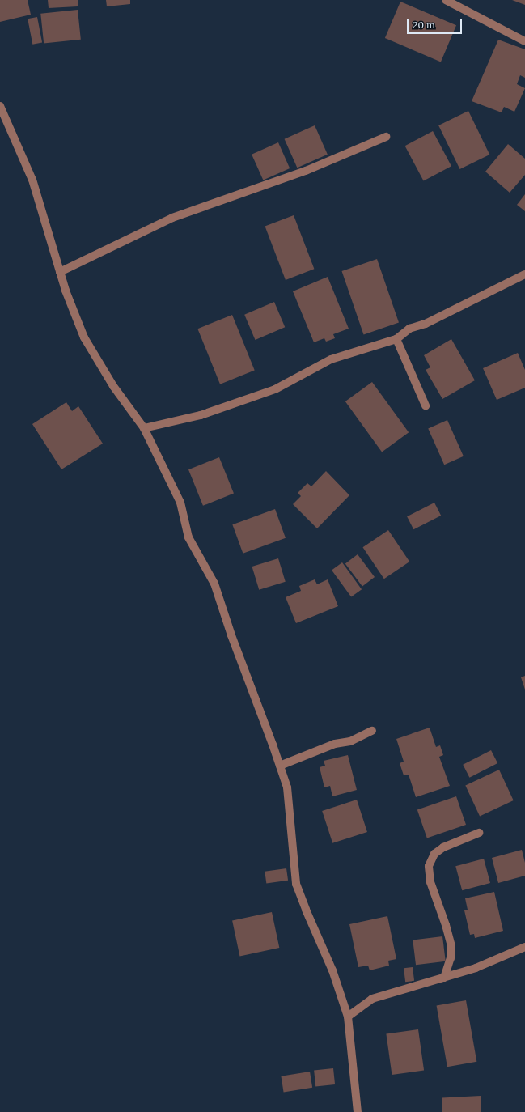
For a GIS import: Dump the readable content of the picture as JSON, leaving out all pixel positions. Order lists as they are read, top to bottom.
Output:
{
  "scale_bar": "20 m"
}
